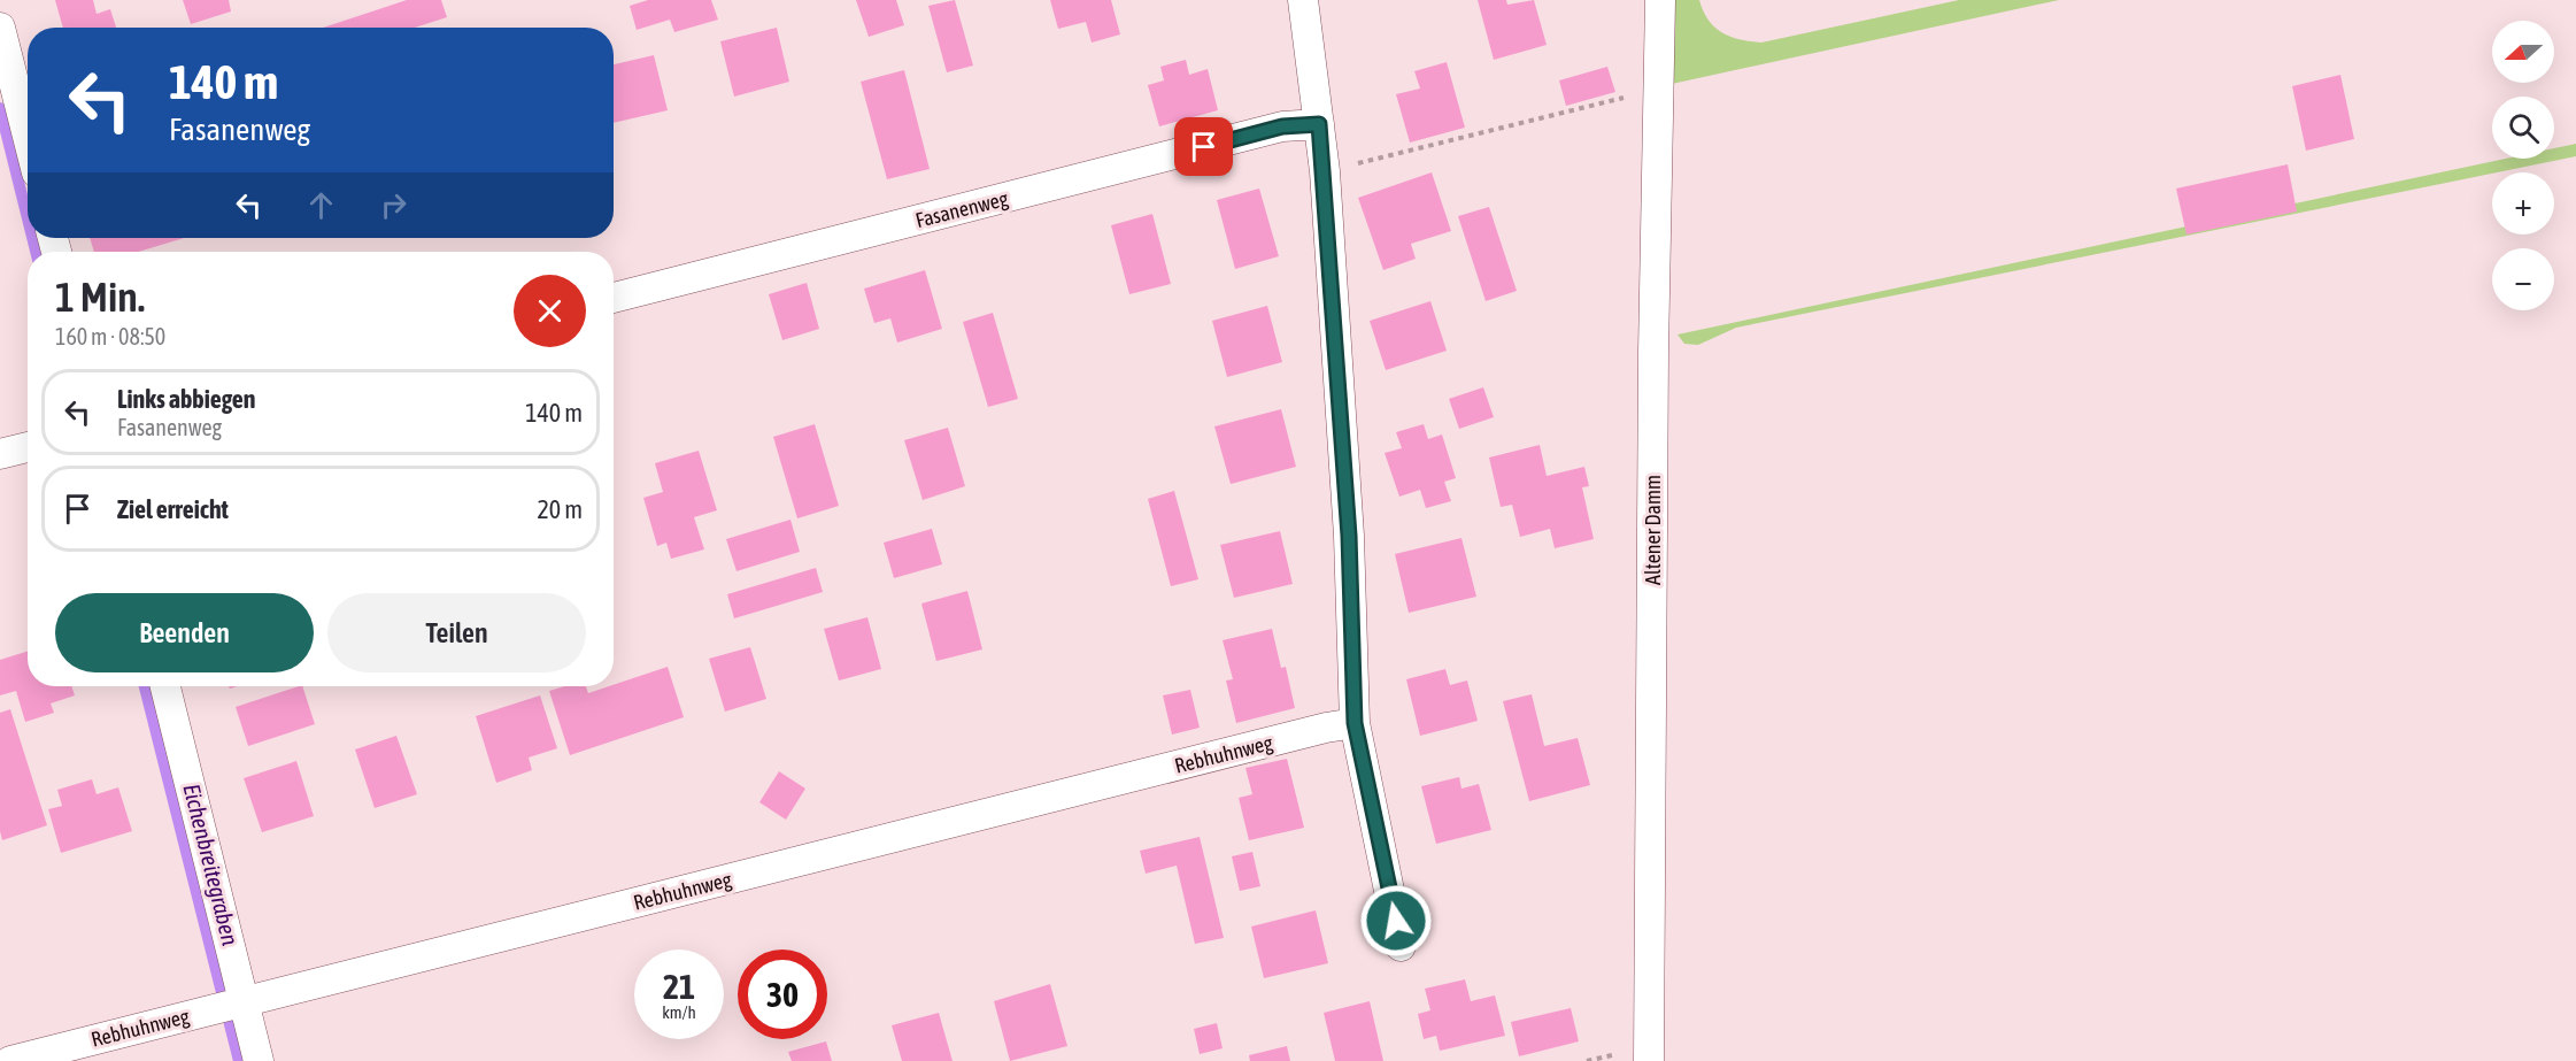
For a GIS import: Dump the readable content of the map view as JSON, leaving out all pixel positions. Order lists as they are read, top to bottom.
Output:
{
  "streets": {
    "street": ["Fasanenweg", "Altener Damm", "Rebhuhnweg"]
  },
  "water": ["Eichenbreitegraben"],
  "north": "left",
  "page": {
    "map_buttons": ["+", "−"],
    "turn": ["140 m", "Fasanenweg"],
    "heading": ["1 Min.", "160 m · 08:50"],
    "list": [
      {
        "name": "Links abbiegen",
        "note": "Fasanenweg",
        "value": "140 m"
      },
      {
        "name": "Ziel erreicht",
        "value": "20 m"
      }
    ],
    "buttons": ["Beenden", "Teilen"],
    "speed": "21 km/h",
    "limit": "30"
  }
}
